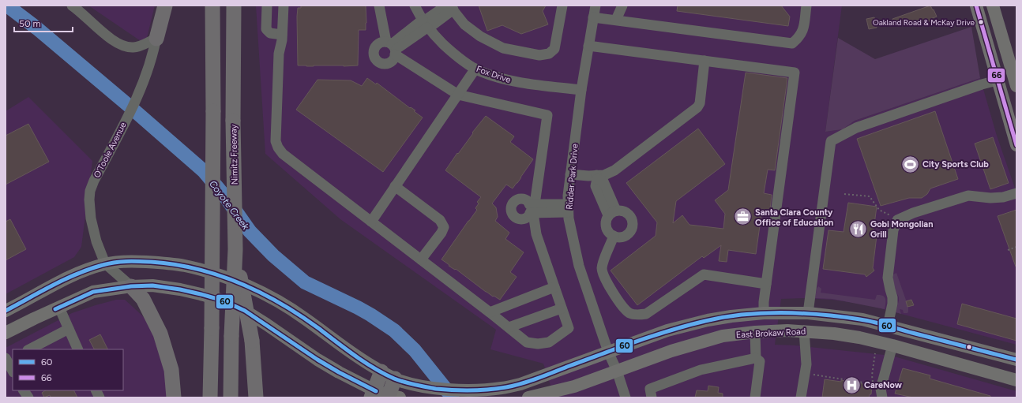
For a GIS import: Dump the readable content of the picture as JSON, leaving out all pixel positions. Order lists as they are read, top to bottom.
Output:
{
  "streets": {
    "highway": ["Nimitz Freeway"],
    "main road": ["East Brokaw Road"],
    "street": ["Fox Drive", "O’Toole Avenue", "Ridder Park Drive"]
  },
  "crossings": [
    ["Fox Drive", "Ridder Park Drive"],
    ["O’Toole Avenue", "East Brokaw Road"],
    ["Ridder Park Drive", "East Brokaw Road"]
  ],
  "water": ["Coyote Creek"],
  "places": {
    "other": ["Oakland Road & McKay Drive"],
    "sports": ["City Sports Club"],
    "office": ["Santa Clara County Office of Education"],
    "restaurant": ["Gobi Mongolian Grill"],
    "hospital": ["CareNow"]
  },
  "lines": ["transit line 66", "transit line 60"],
  "legend": ["60", "66"],
  "scale_bar": "50 m"
}
